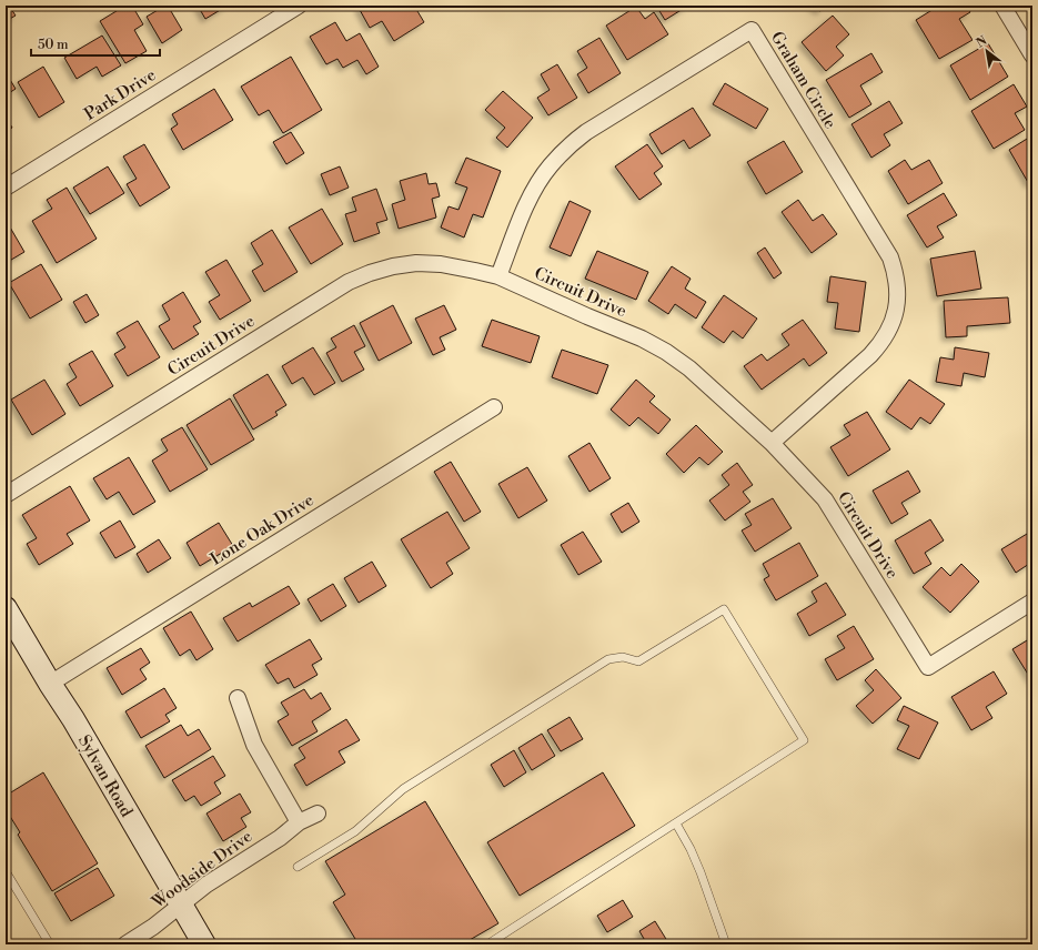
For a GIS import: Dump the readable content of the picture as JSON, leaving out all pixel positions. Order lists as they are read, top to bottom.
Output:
{
  "streets": {
    "main road": ["Sylvan Road"],
    "street": [
      "Graham Circle",
      "Park Drive",
      "Circuit Drive",
      "Lone Oak Drive",
      "Woodside Drive"
    ]
  },
  "crossings": [
    ["Graham Circle", "Circuit Drive"],
    ["Lone Oak Drive", "Sylvan Road"],
    ["Sylvan Road", "Woodside Drive"]
  ],
  "scale_bar": "50 m",
  "north": "top left"
}
